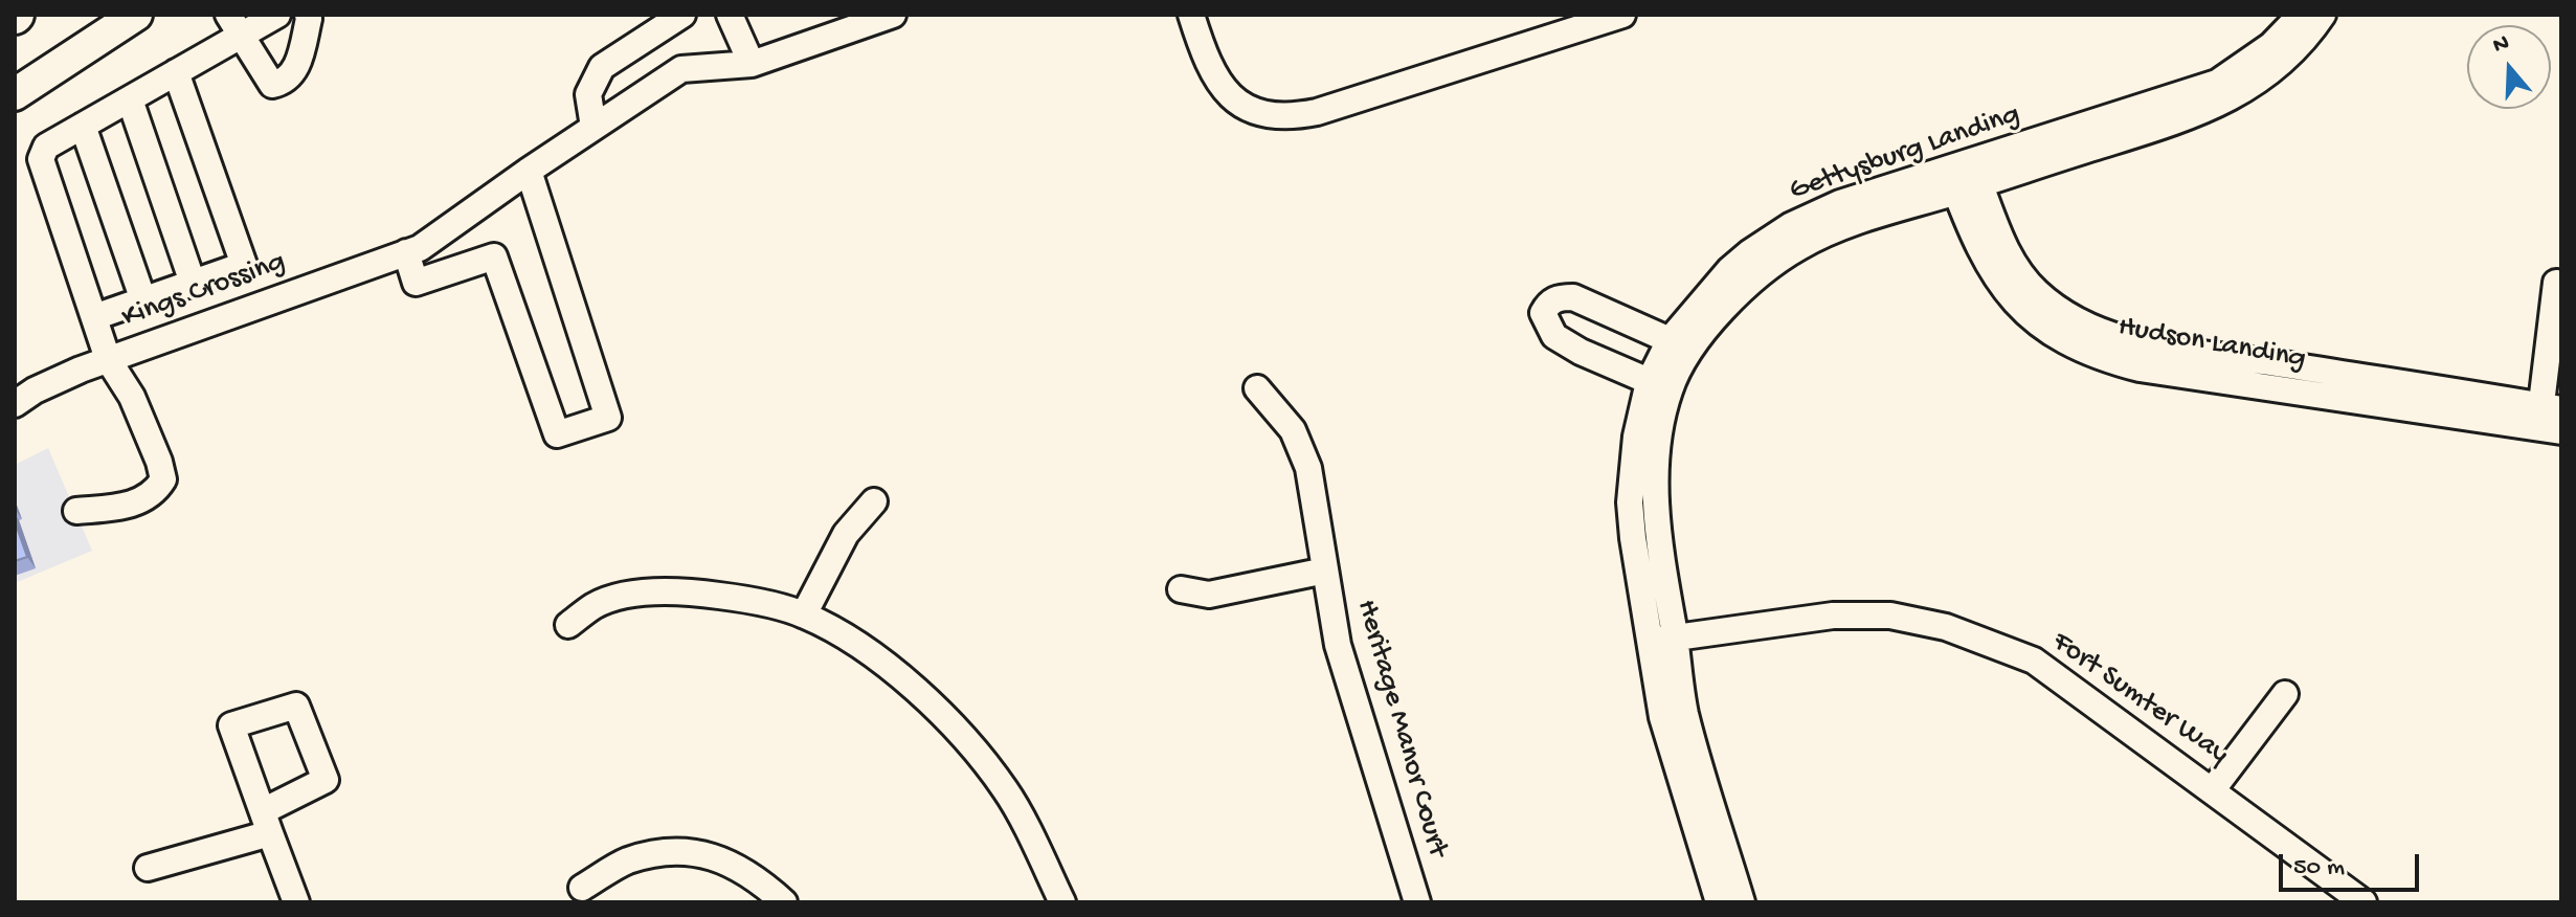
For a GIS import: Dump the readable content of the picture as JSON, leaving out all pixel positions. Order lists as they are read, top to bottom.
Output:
{
  "streets": {
    "street": [
      "Gettysburg Landing",
      "Kings Crossing",
      "Hudson Landing",
      "Fort Sumter Way",
      "Heritage Manor Court"
    ]
  },
  "crossings": [
    ["Gettysburg Landing", "Hudson Landing"],
    ["Gettysburg Landing", "Fort Sumter Way"]
  ],
  "scale_bar": "50 m",
  "north": "top"
}
